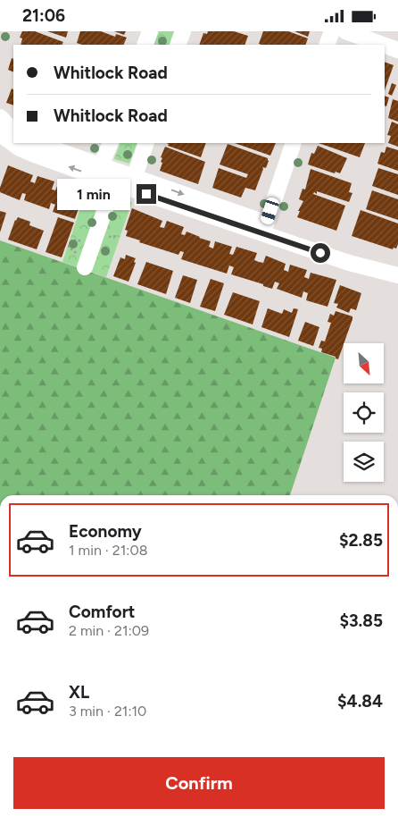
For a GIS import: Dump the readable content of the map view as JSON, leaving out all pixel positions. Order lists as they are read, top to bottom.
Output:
{
  "north": "bottom right",
  "page": {
    "status": "21:06",
    "banner": ["Whitlock Road", "Whitlock Road"],
    "bubble": "1 min",
    "list": [
      {
        "name": "Economy",
        "note": "1 min · 21:08",
        "value": "$2.85"
      },
      {
        "name": "Comfort",
        "note": "2 min · 21:09",
        "value": "$3.85"
      },
      {
        "name": "XL",
        "note": "3 min · 21:10",
        "value": "$4.84"
      }
    ],
    "buttons": "Confirm"
  }
}
